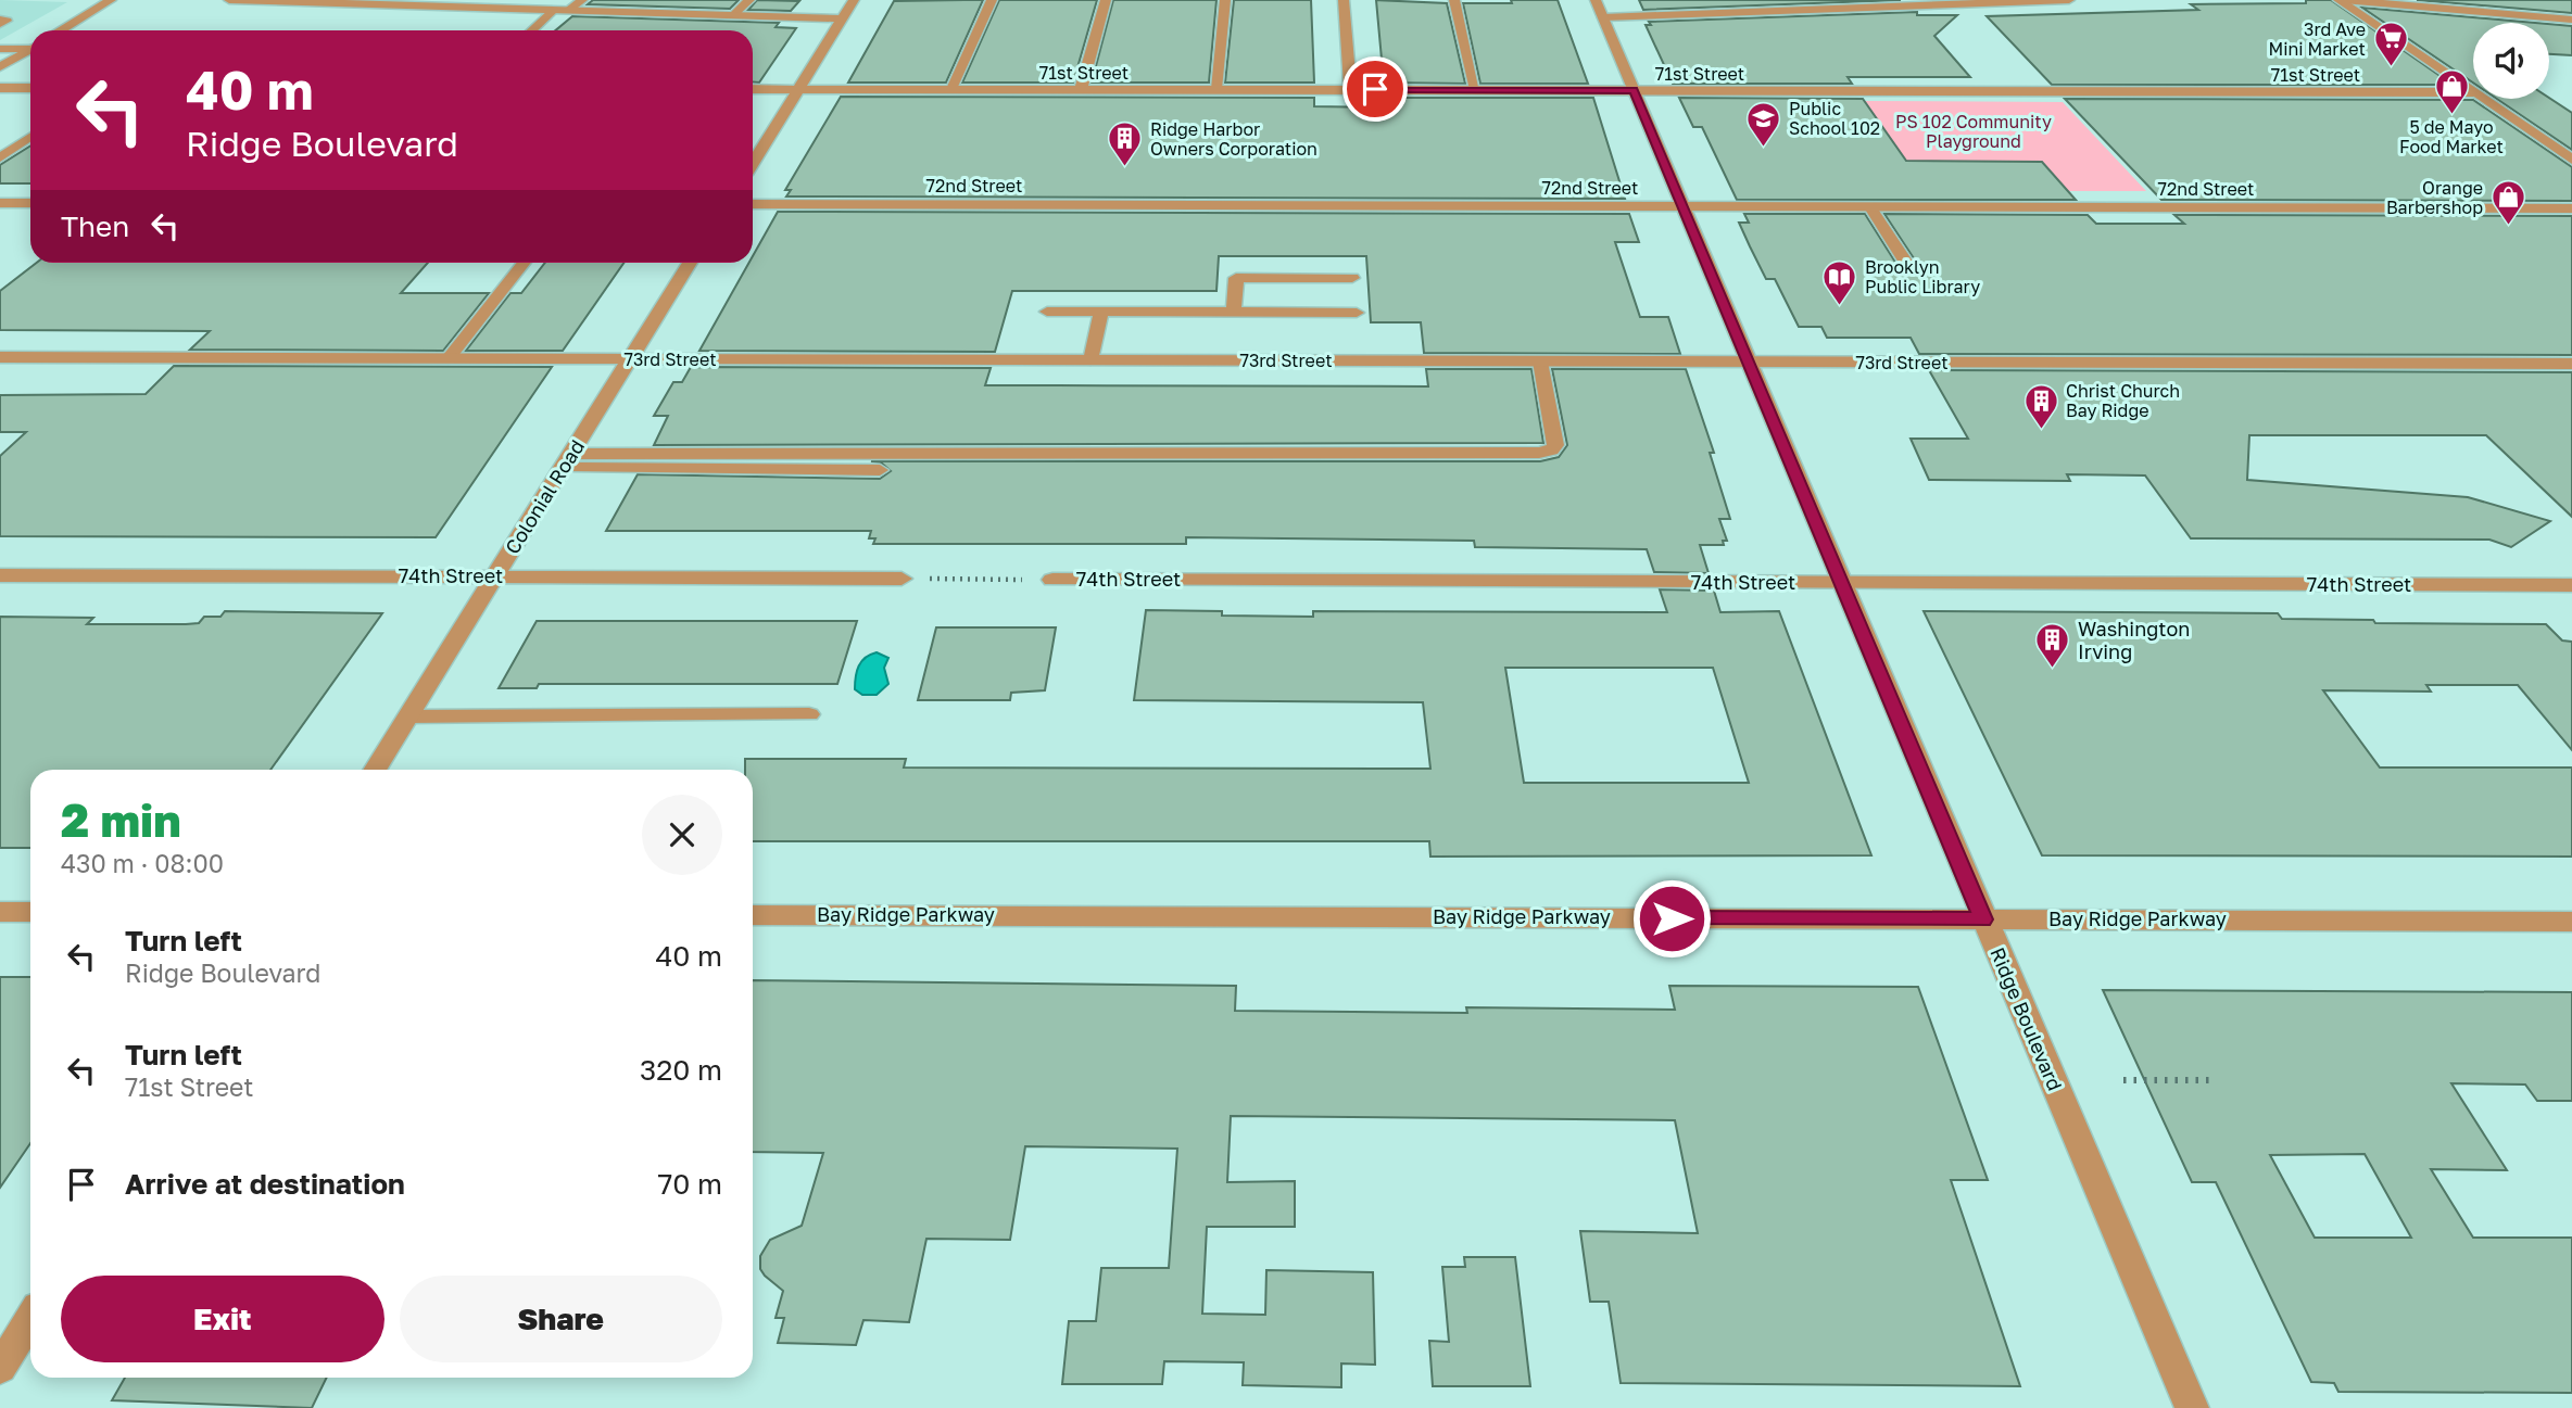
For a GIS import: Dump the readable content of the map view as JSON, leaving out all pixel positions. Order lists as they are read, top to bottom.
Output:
{
  "streets": {
    "street": [
      "71st Street",
      "72nd Street",
      "73rd Street",
      "Colonial Road",
      "74th Street",
      "Bay Ridge Parkway",
      "Ridge Boulevard"
    ]
  },
  "crossings": [
    ["71st Street", "Ridge Boulevard"],
    ["72nd Street", "Ridge Boulevard"],
    ["73rd Street", "Colonial Road"],
    ["73rd Street", "Ridge Boulevard"],
    ["Colonial Road", "74th Street"],
    ["74th Street", "Ridge Boulevard"],
    ["Bay Ridge Parkway", "Ridge Boulevard"]
  ],
  "parks": ["PS 102 Community Playground"],
  "places": {
    "supermarket": ["3rd Ave Mini Market"],
    "shop": ["5 de Mayo Food Market", "Orange Barbershop"],
    "school or university": ["Public School 102"],
    "building": ["Ridge Harbor Owners Corporation", "Christ Church Bay Ridge", "Washington Irving"],
    "library": ["Brooklyn Public Library"]
  },
  "page": {
    "turn": ["40 m", "Ridge Boulevard"],
    "then": "Then",
    "heading": ["2 min", "430 m · 08:00"],
    "list": [
      {
        "name": "Turn left",
        "note": "Ridge Boulevard",
        "value": "40 m"
      },
      {
        "name": "Turn left",
        "note": "71st Street",
        "value": "320 m"
      },
      {
        "name": "Arrive at destination",
        "value": "70 m"
      }
    ],
    "buttons": ["Exit", "Share"]
  }
}
